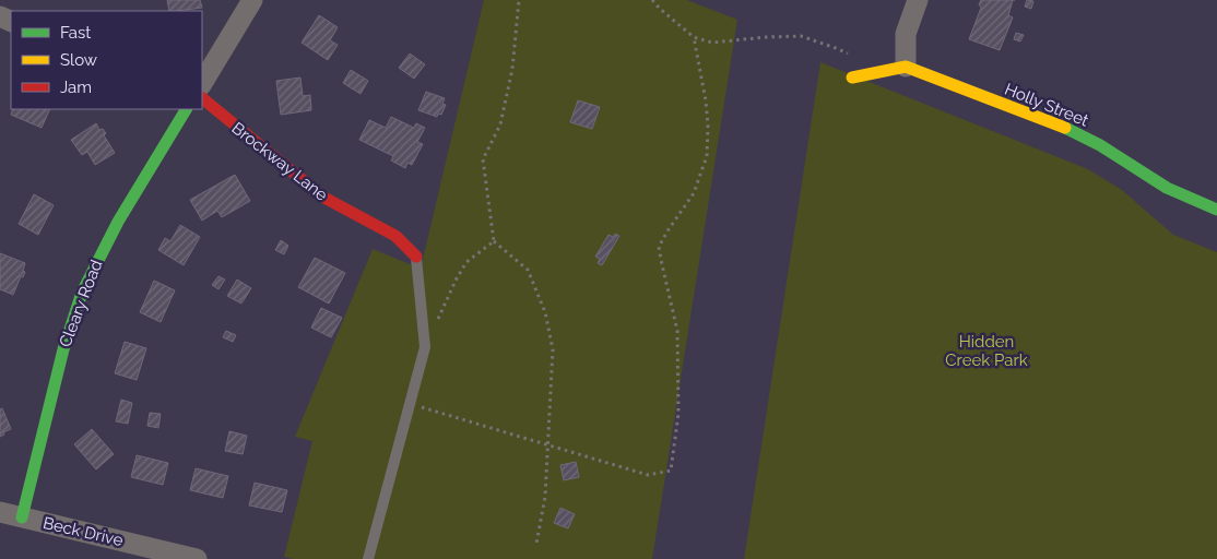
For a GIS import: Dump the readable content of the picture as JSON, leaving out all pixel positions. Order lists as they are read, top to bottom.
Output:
{
  "streets": {
    "street": [
      "Holly Street",
      "Brockway Lane",
      "Cleary Road",
      "Beck Drive"
    ]
  },
  "crossings": [
    ["Cleary Road", "Beck Drive"]
  ],
  "parks": ["Hidden Creek Park"],
  "legend": ["Fast", "Slow", "Jam"]
}
